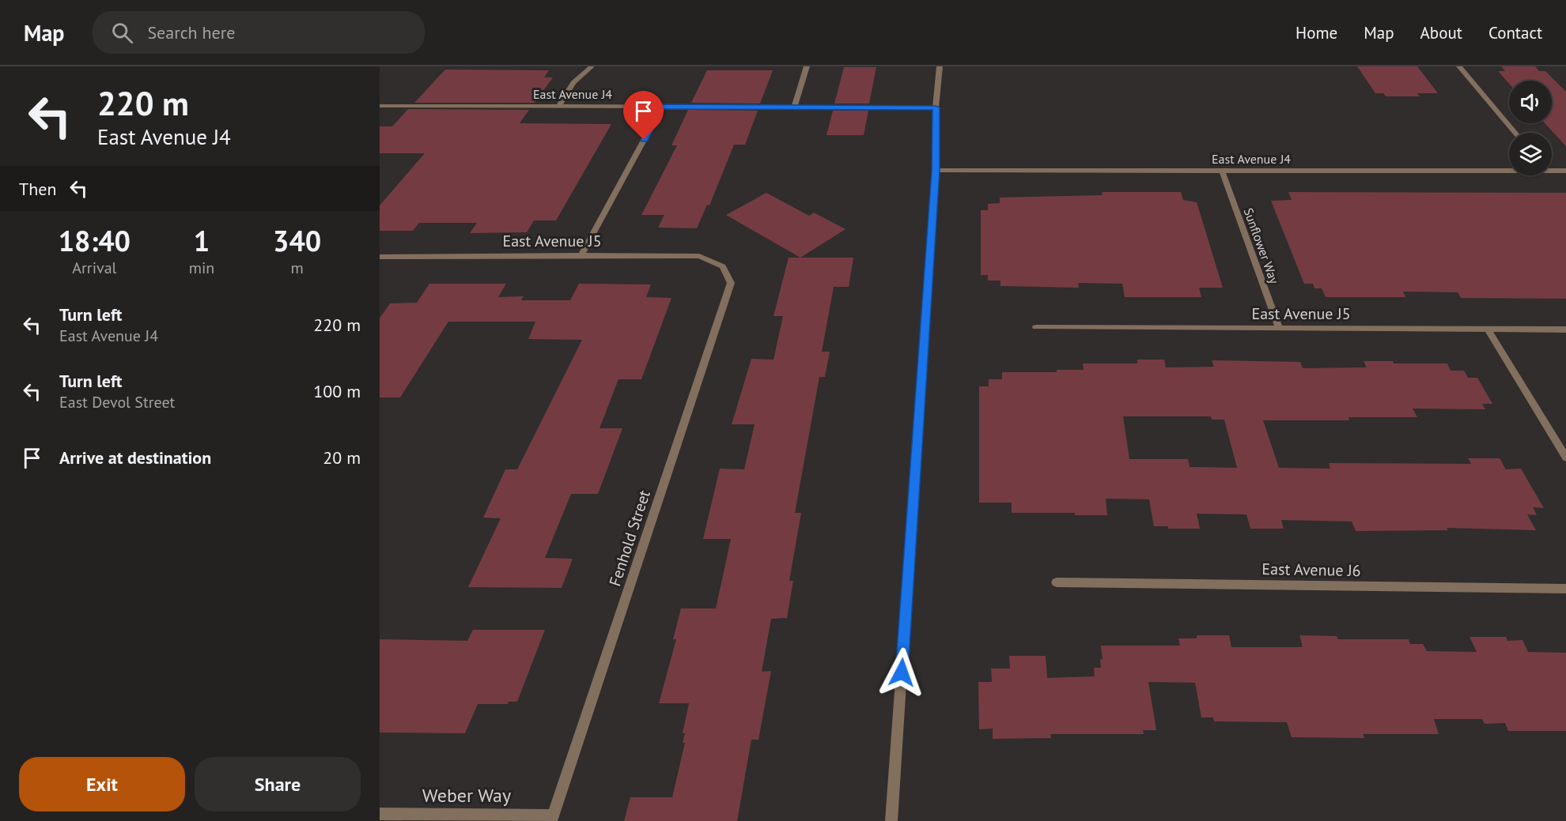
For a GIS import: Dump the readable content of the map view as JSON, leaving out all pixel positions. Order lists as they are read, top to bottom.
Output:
{
  "streets": {
    "street": [
      "East Avenue J4",
      "East Avenue J5",
      "Sunflower Way",
      "Fenhold Street",
      "East Avenue J6",
      "Weber Way"
    ]
  },
  "crossings": [
    ["East Avenue J4", "Sunflower Way"],
    ["East Avenue J5", "Sunflower Way"],
    ["East Avenue J5", "Fenhold Street"],
    ["Fenhold Street", "Weber Way"]
  ],
  "page": {
    "header": "Map",
    "search": "Search here",
    "nav": [
      "Home",
      "Map",
      "About",
      "Contact"
    ],
    "turn": ["220 m", "East Avenue J4"],
    "then": "Then",
    "eta": [
      "18:40",
      "Arrival",
      "1",
      "min",
      "340",
      "m"
    ],
    "list": [
      {
        "name": "Turn left",
        "note": "East Avenue J4",
        "value": "220 m"
      },
      {
        "name": "Turn left",
        "note": "East Devol Street",
        "value": "100 m"
      },
      {
        "name": "Arrive at destination",
        "value": "20 m"
      }
    ],
    "buttons": ["Exit", "Share"]
  }
}
